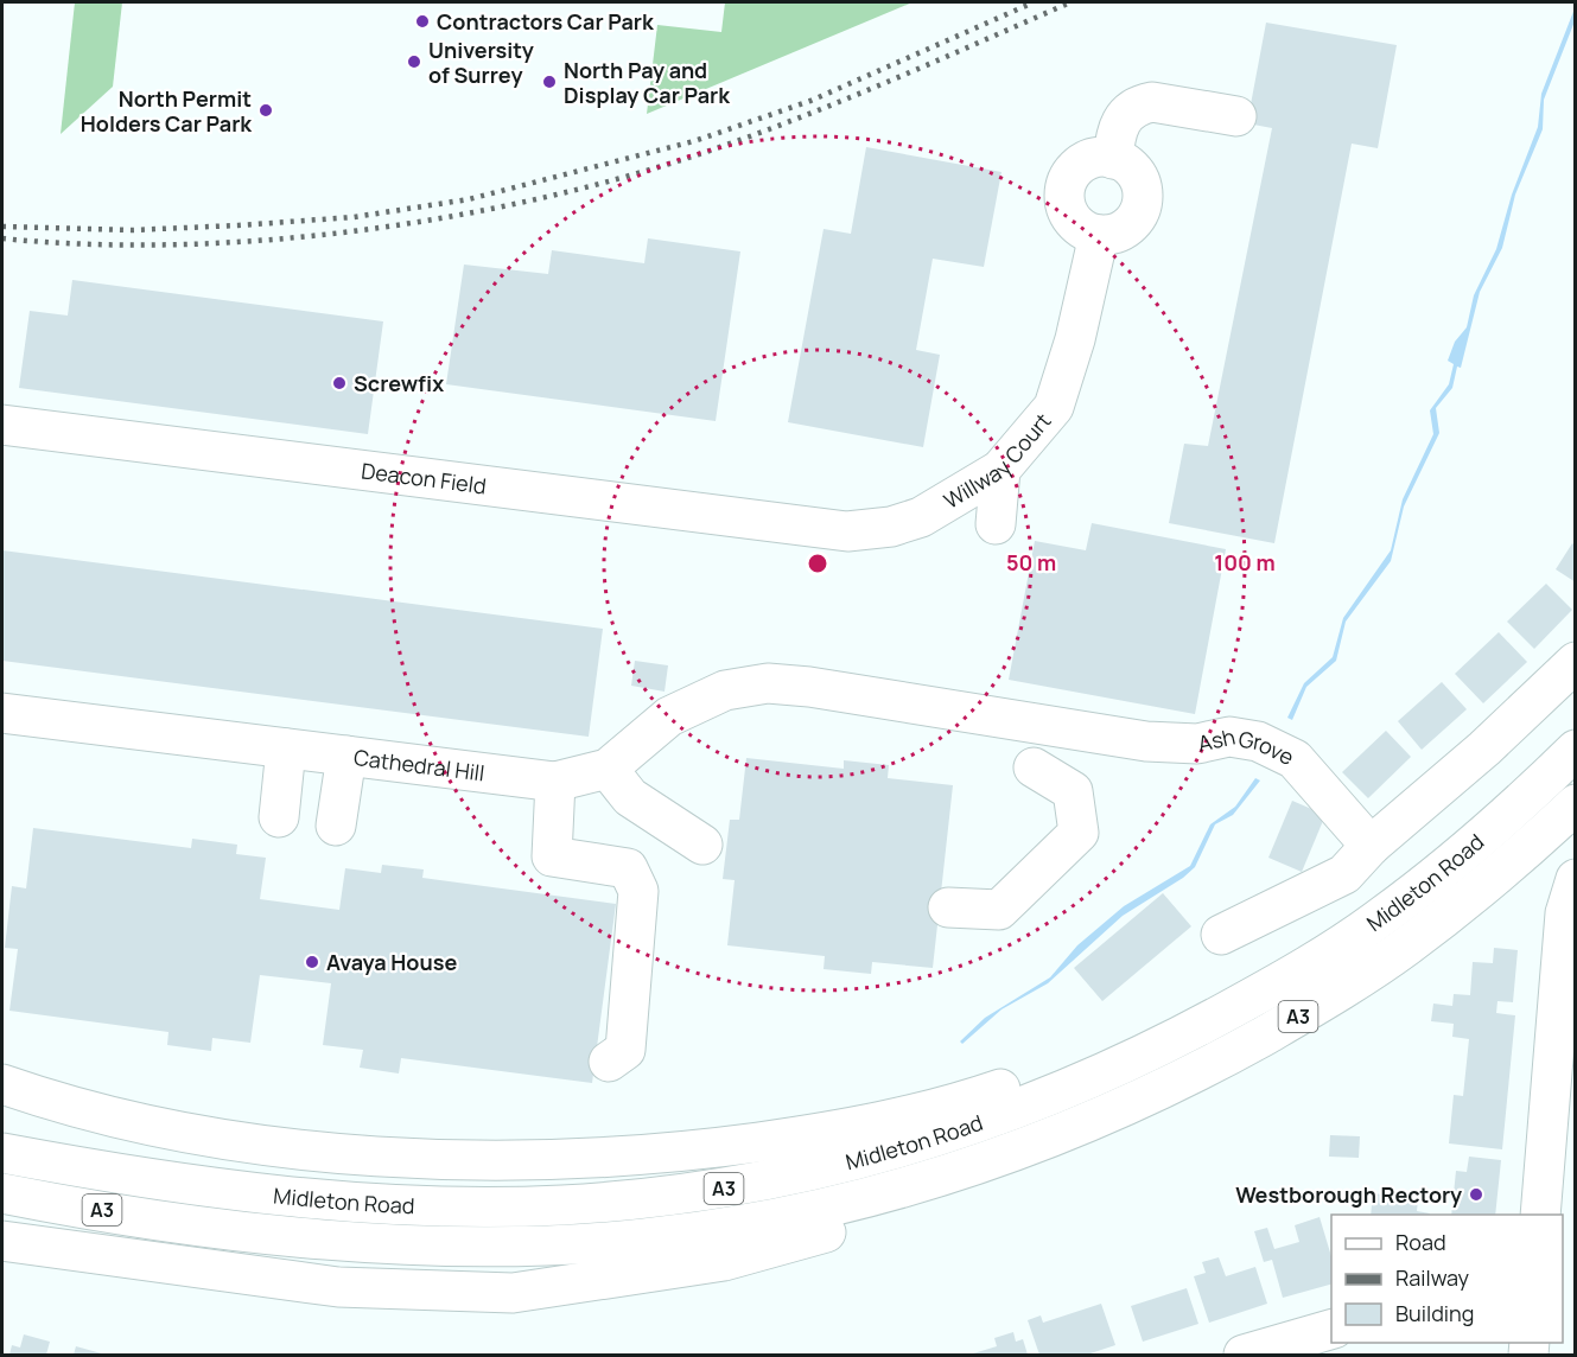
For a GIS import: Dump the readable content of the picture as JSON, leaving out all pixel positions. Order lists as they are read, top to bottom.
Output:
{
  "streets": {
    "main road": [
      "Willway Court",
      "Deacon Field",
      "Ash Grove",
      "Cathedral Hill",
      "Midleton Road",
      "A3"
    ]
  },
  "crossings": [
    ["Willway Court", "Deacon Field"],
    ["Ash Grove", "Cathedral Hill"]
  ],
  "places": [
    "Contractors Car Park",
    "University of Surrey",
    "North Pay and Display Car Park",
    "North Permit Holders Car Park",
    "Screwfix",
    "Avaya House",
    "Westborough Rectory"
  ],
  "legend": ["Road", "Railway", "Building"],
  "rings": ["50 m", "100 m"]
}
